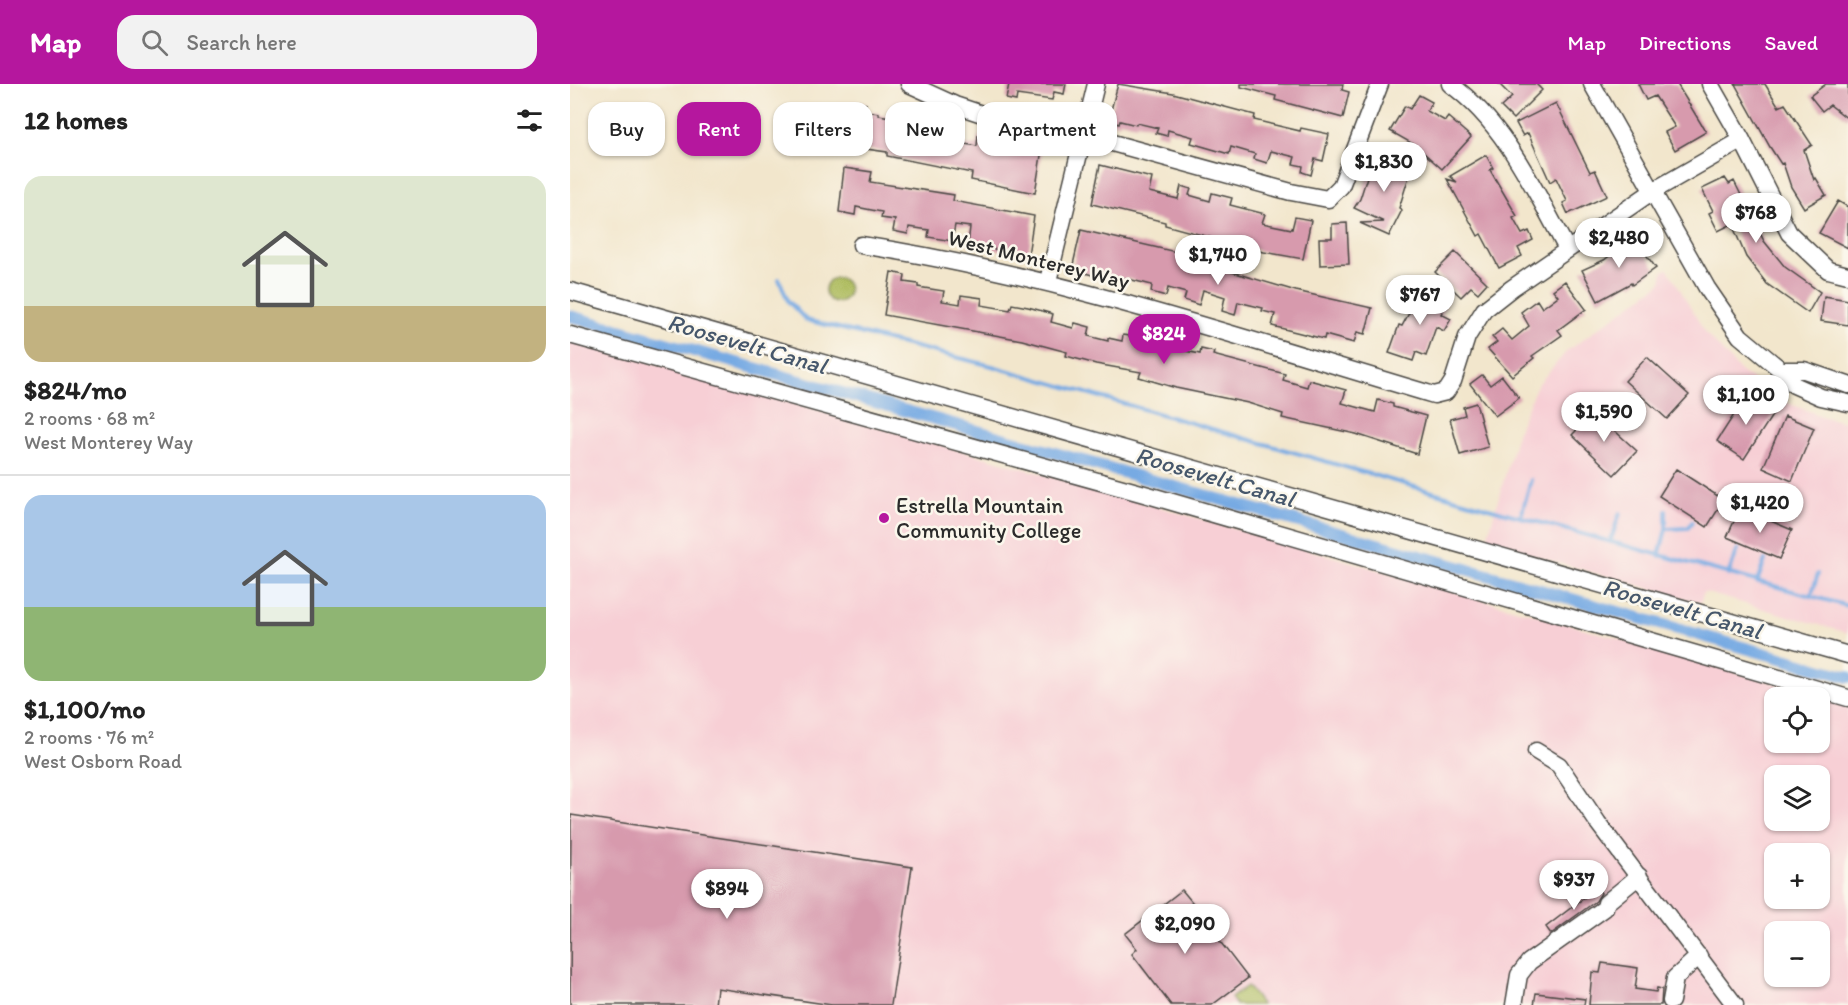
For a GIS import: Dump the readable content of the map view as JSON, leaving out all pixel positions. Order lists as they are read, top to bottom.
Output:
{
  "streets": {
    "street": ["West Monterey Way"]
  },
  "water": ["Roosevelt Canal"],
  "places": ["Estrella Mountain Community College"],
  "page": {
    "header": "Map",
    "search": "Search here",
    "nav": ["Map", "Directions", "Saved"],
    "heading": "12 homes",
    "chip": [
      "Buy",
      "Rent",
      "Filters",
      "New",
      "Apartment"
    ],
    "price": [
      "$1,830",
      "$768",
      "$2,480",
      "$1,740",
      "$767",
      "$824",
      "$1,100",
      "$1,590",
      "$1,420",
      "$937",
      "$894",
      "$2,090"
    ],
    "list": [
      {
        "name": "$824/mo",
        "note": "2 rooms · 68 m² · West Monterey Way"
      },
      {
        "name": "$1,100/mo",
        "note": "2 rooms · 76 m² · West Osborn Road"
      }
    ],
    "map_buttons": ["+", "−"]
  }
}
